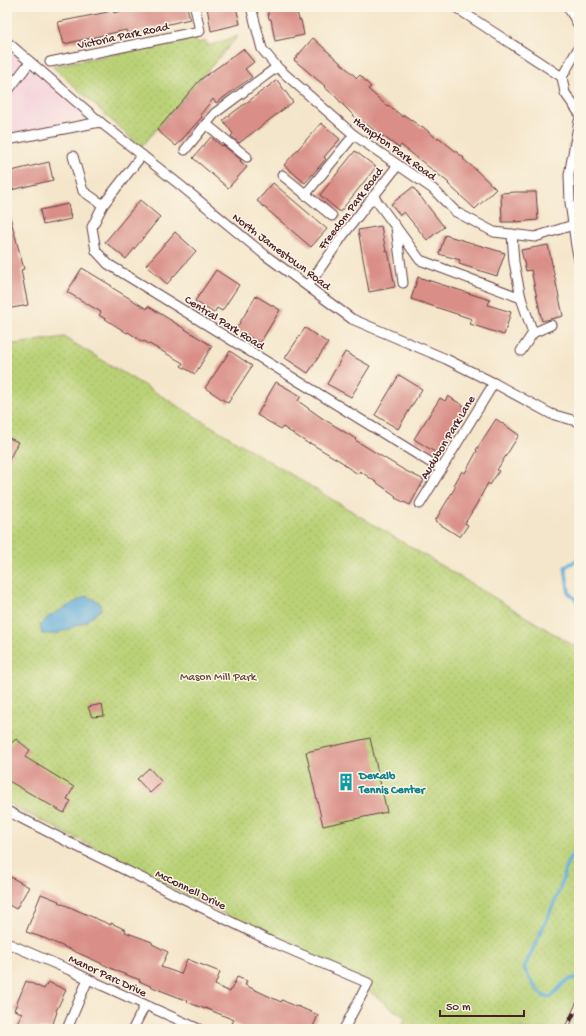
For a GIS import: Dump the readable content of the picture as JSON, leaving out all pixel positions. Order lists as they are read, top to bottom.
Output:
{
  "streets": {
    "street": [
      "Victoria Park Road",
      "Hampton Park Road",
      "Freedom Park Road",
      "North Jamestown Road",
      "Central Park Road",
      "Audubon Park Lane",
      "McConnell Drive",
      "Manor Parc Drive"
    ]
  },
  "crossings": [
    ["Hampton Park Road", "Freedom Park Road"],
    ["Freedom Park Road", "North Jamestown Road"],
    ["North Jamestown Road", "Central Park Road"],
    ["North Jamestown Road", "Audubon Park Lane"],
    ["Central Park Road", "Audubon Park Lane"]
  ],
  "parks": ["Mason Mill Park"],
  "places": {
    "building": ["DeKalb Tennis Center"]
  },
  "scale_bar": "50 m"
}
